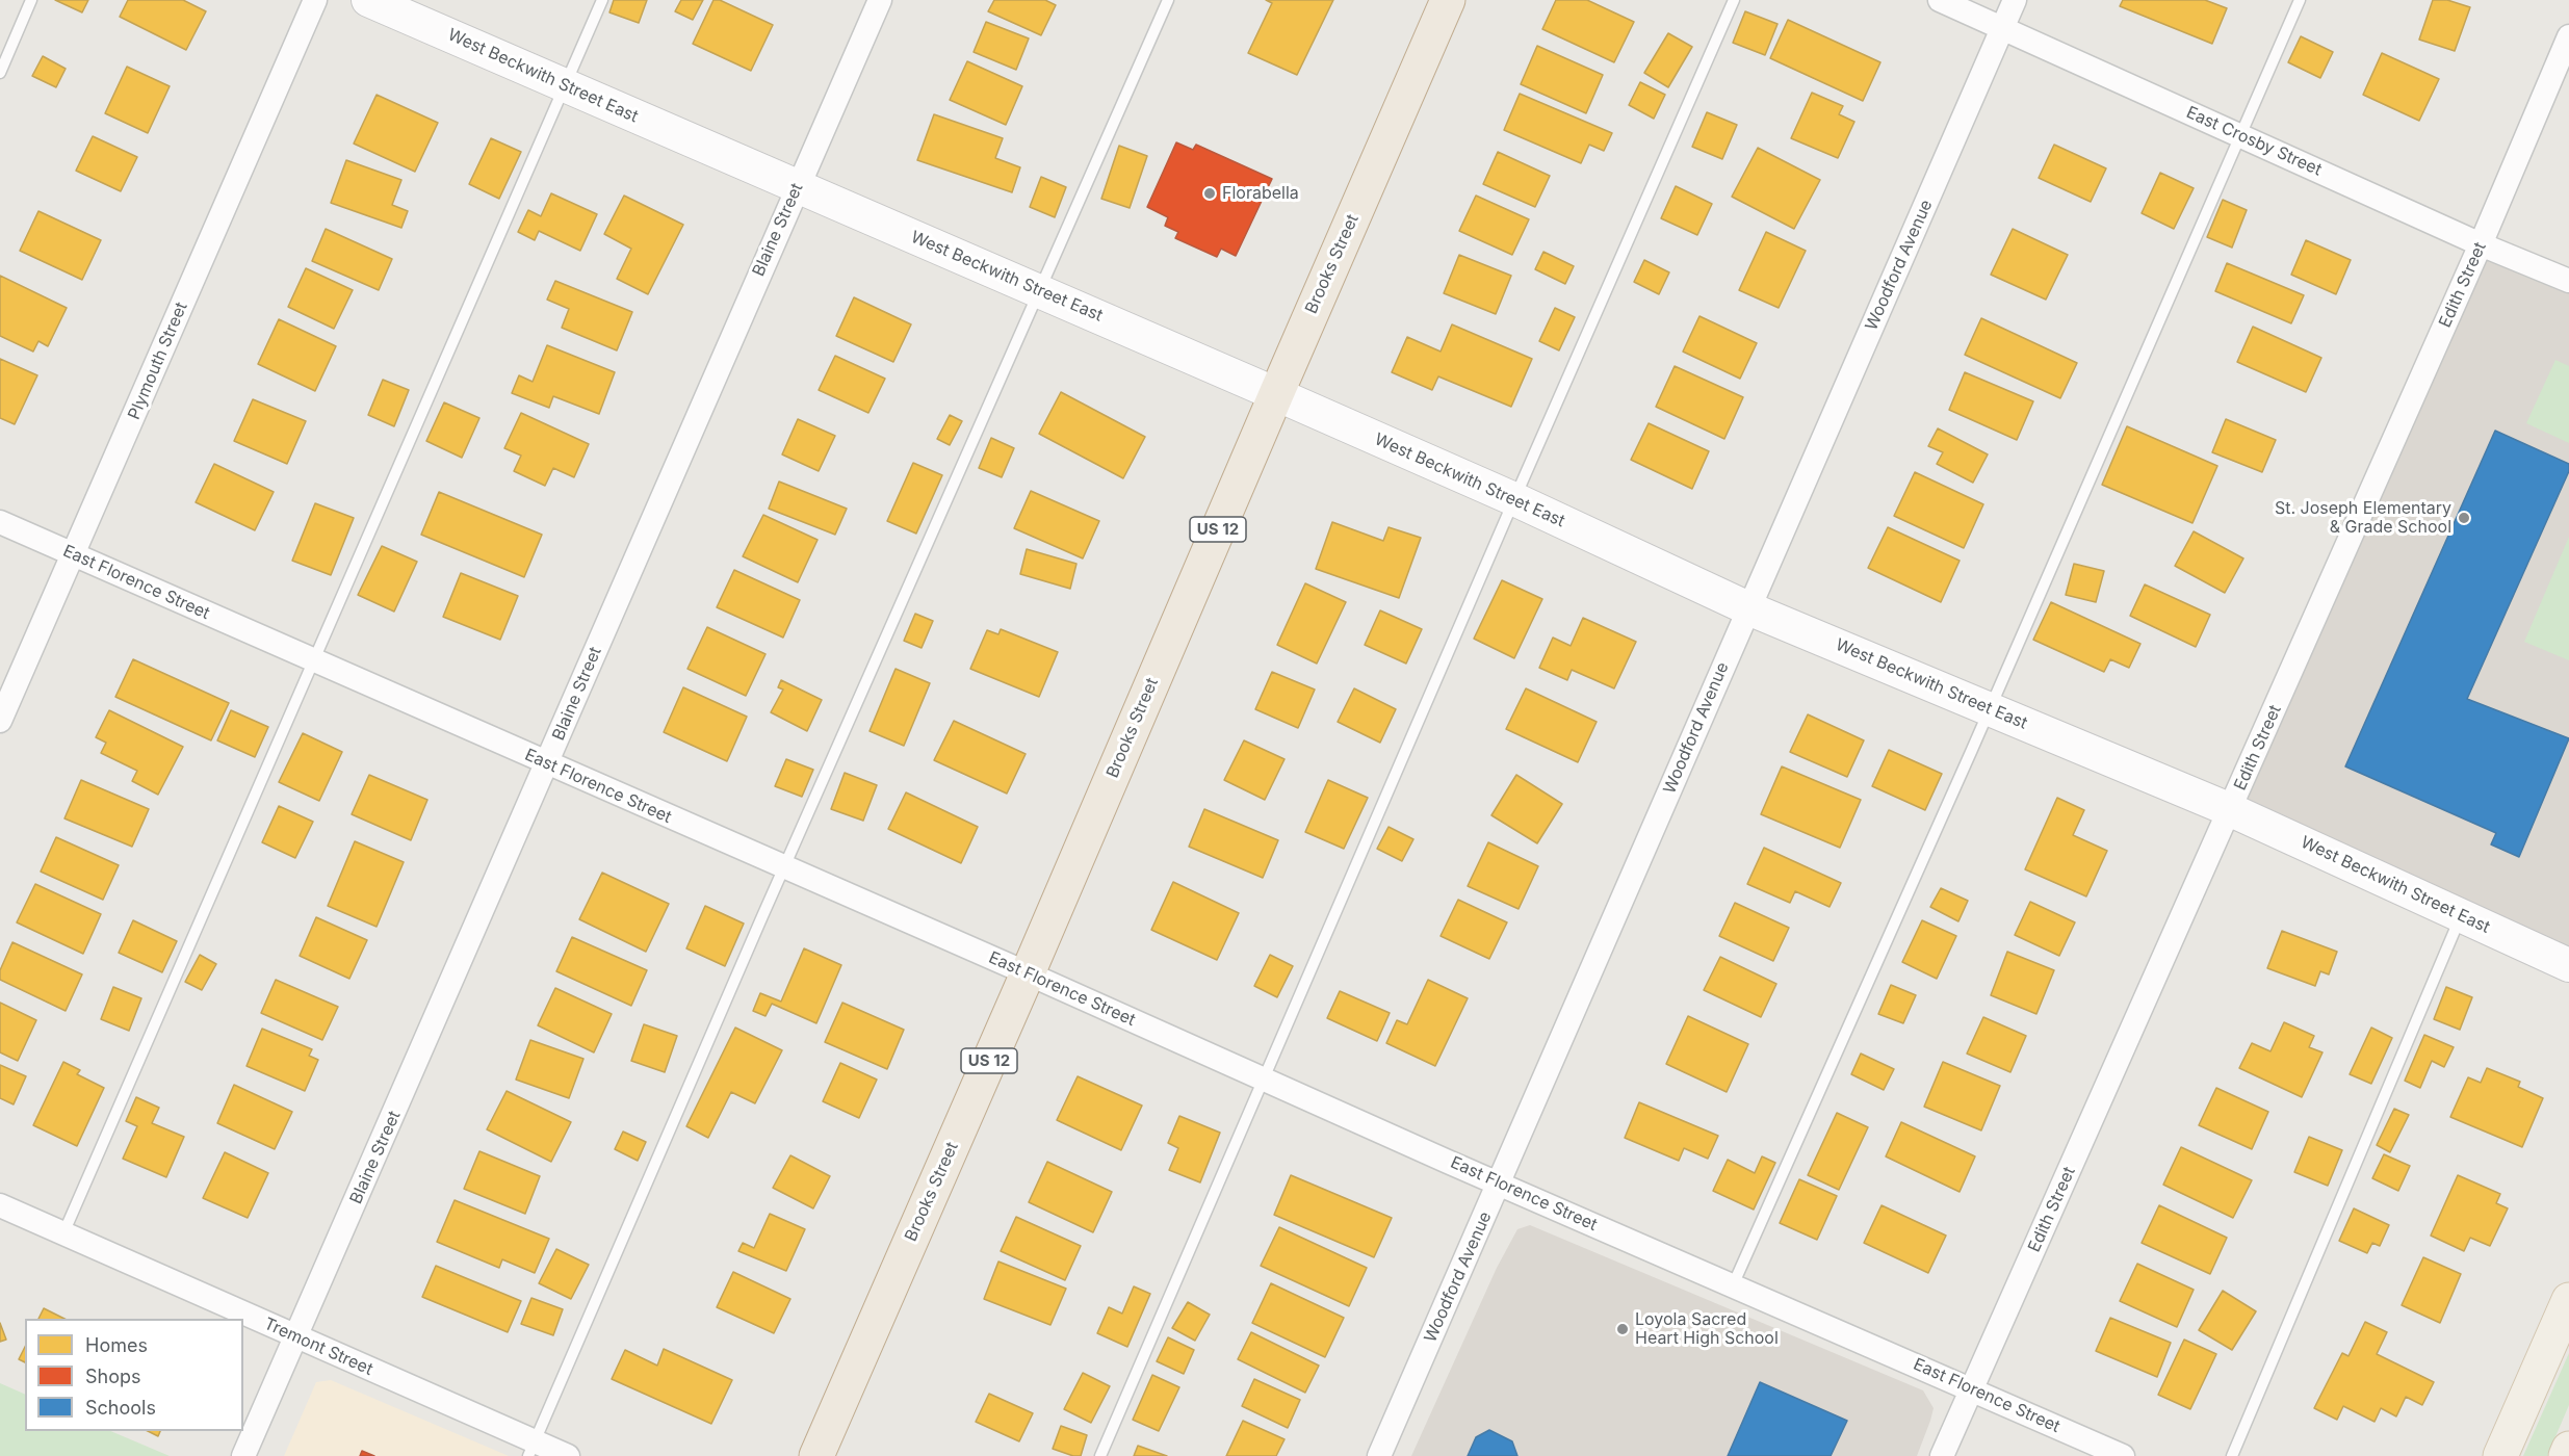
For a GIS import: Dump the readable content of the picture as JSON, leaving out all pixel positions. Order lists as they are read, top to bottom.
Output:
{
  "streets": {
    "highway": ["Brooks Street", "US 12"],
    "street": [
      "West Beckwith Street East",
      "East Crosby Street",
      "Blaine Street",
      "Woodford Avenue",
      "Edith Street",
      "Plymouth Street",
      "East Florence Street",
      "Tremont Street"
    ]
  },
  "crossings": [
    ["West Beckwith Street East", "Blaine Street"],
    ["West Beckwith Street East", "Brooks Street"],
    ["West Beckwith Street East", "Woodford Avenue"],
    ["West Beckwith Street East", "Edith Street"],
    ["East Crosby Street", "Woodford Avenue"],
    ["East Crosby Street", "Edith Street"],
    ["Blaine Street", "East Florence Street"],
    ["Blaine Street", "Tremont Street"],
    ["Brooks Street", "East Florence Street"],
    ["Woodford Avenue", "East Florence Street"],
    ["Edith Street", "East Florence Street"],
    ["Plymouth Street", "East Florence Street"]
  ],
  "places": ["Florabella", "St. Joseph Elementary & Grade School", "Loyola Sacred Heart High School"],
  "legend": ["Homes", "Shops", "Schools"]
}
